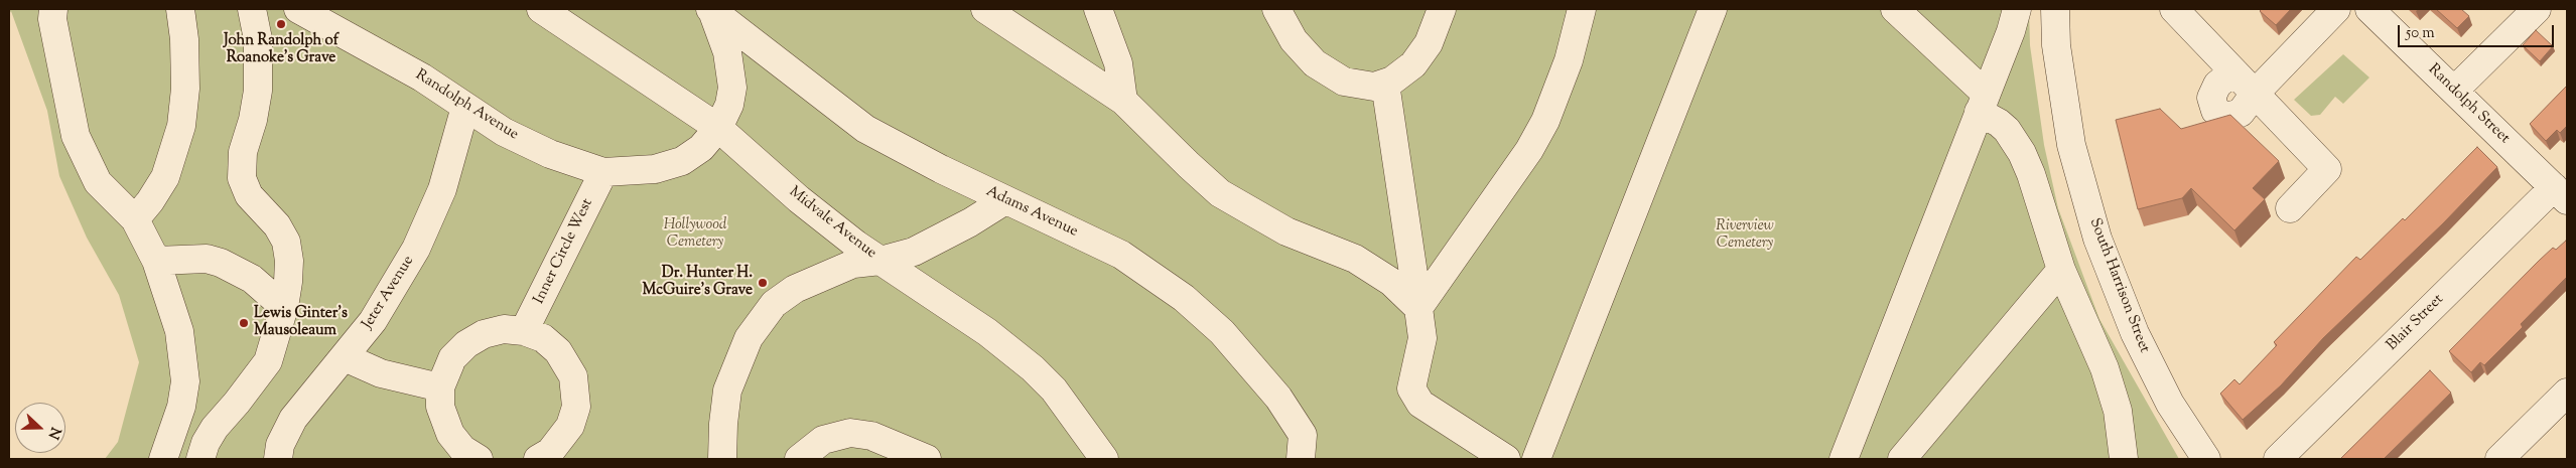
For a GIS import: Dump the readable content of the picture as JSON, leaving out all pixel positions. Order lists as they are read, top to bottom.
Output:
{
  "streets": {
    "street": [
      "Randolph Street",
      "Randolph Avenue",
      "Adams Avenue",
      "Midvale Avenue",
      "Inner Circle West",
      "South Harrison Street",
      "Jeter Avenue",
      "Blair Street"
    ]
  },
  "crossings": [
    ["Randolph Street", "Blair Street"],
    ["Randolph Avenue", "Adams Avenue"],
    ["Randolph Avenue", "Midvale Avenue"],
    ["Randolph Avenue", "Inner Circle West"],
    ["Randolph Avenue", "Jeter Avenue"]
  ],
  "parks": ["Hollywood Cemetery", "Riverview Cemetery"],
  "places": ["John Randolph of Roanoke's Grave", "Dr. Hunter H. McGuire's Grave", "Lewis Ginter's Mausoleaum"],
  "scale_bar": "50 m",
  "north": "right"
}
